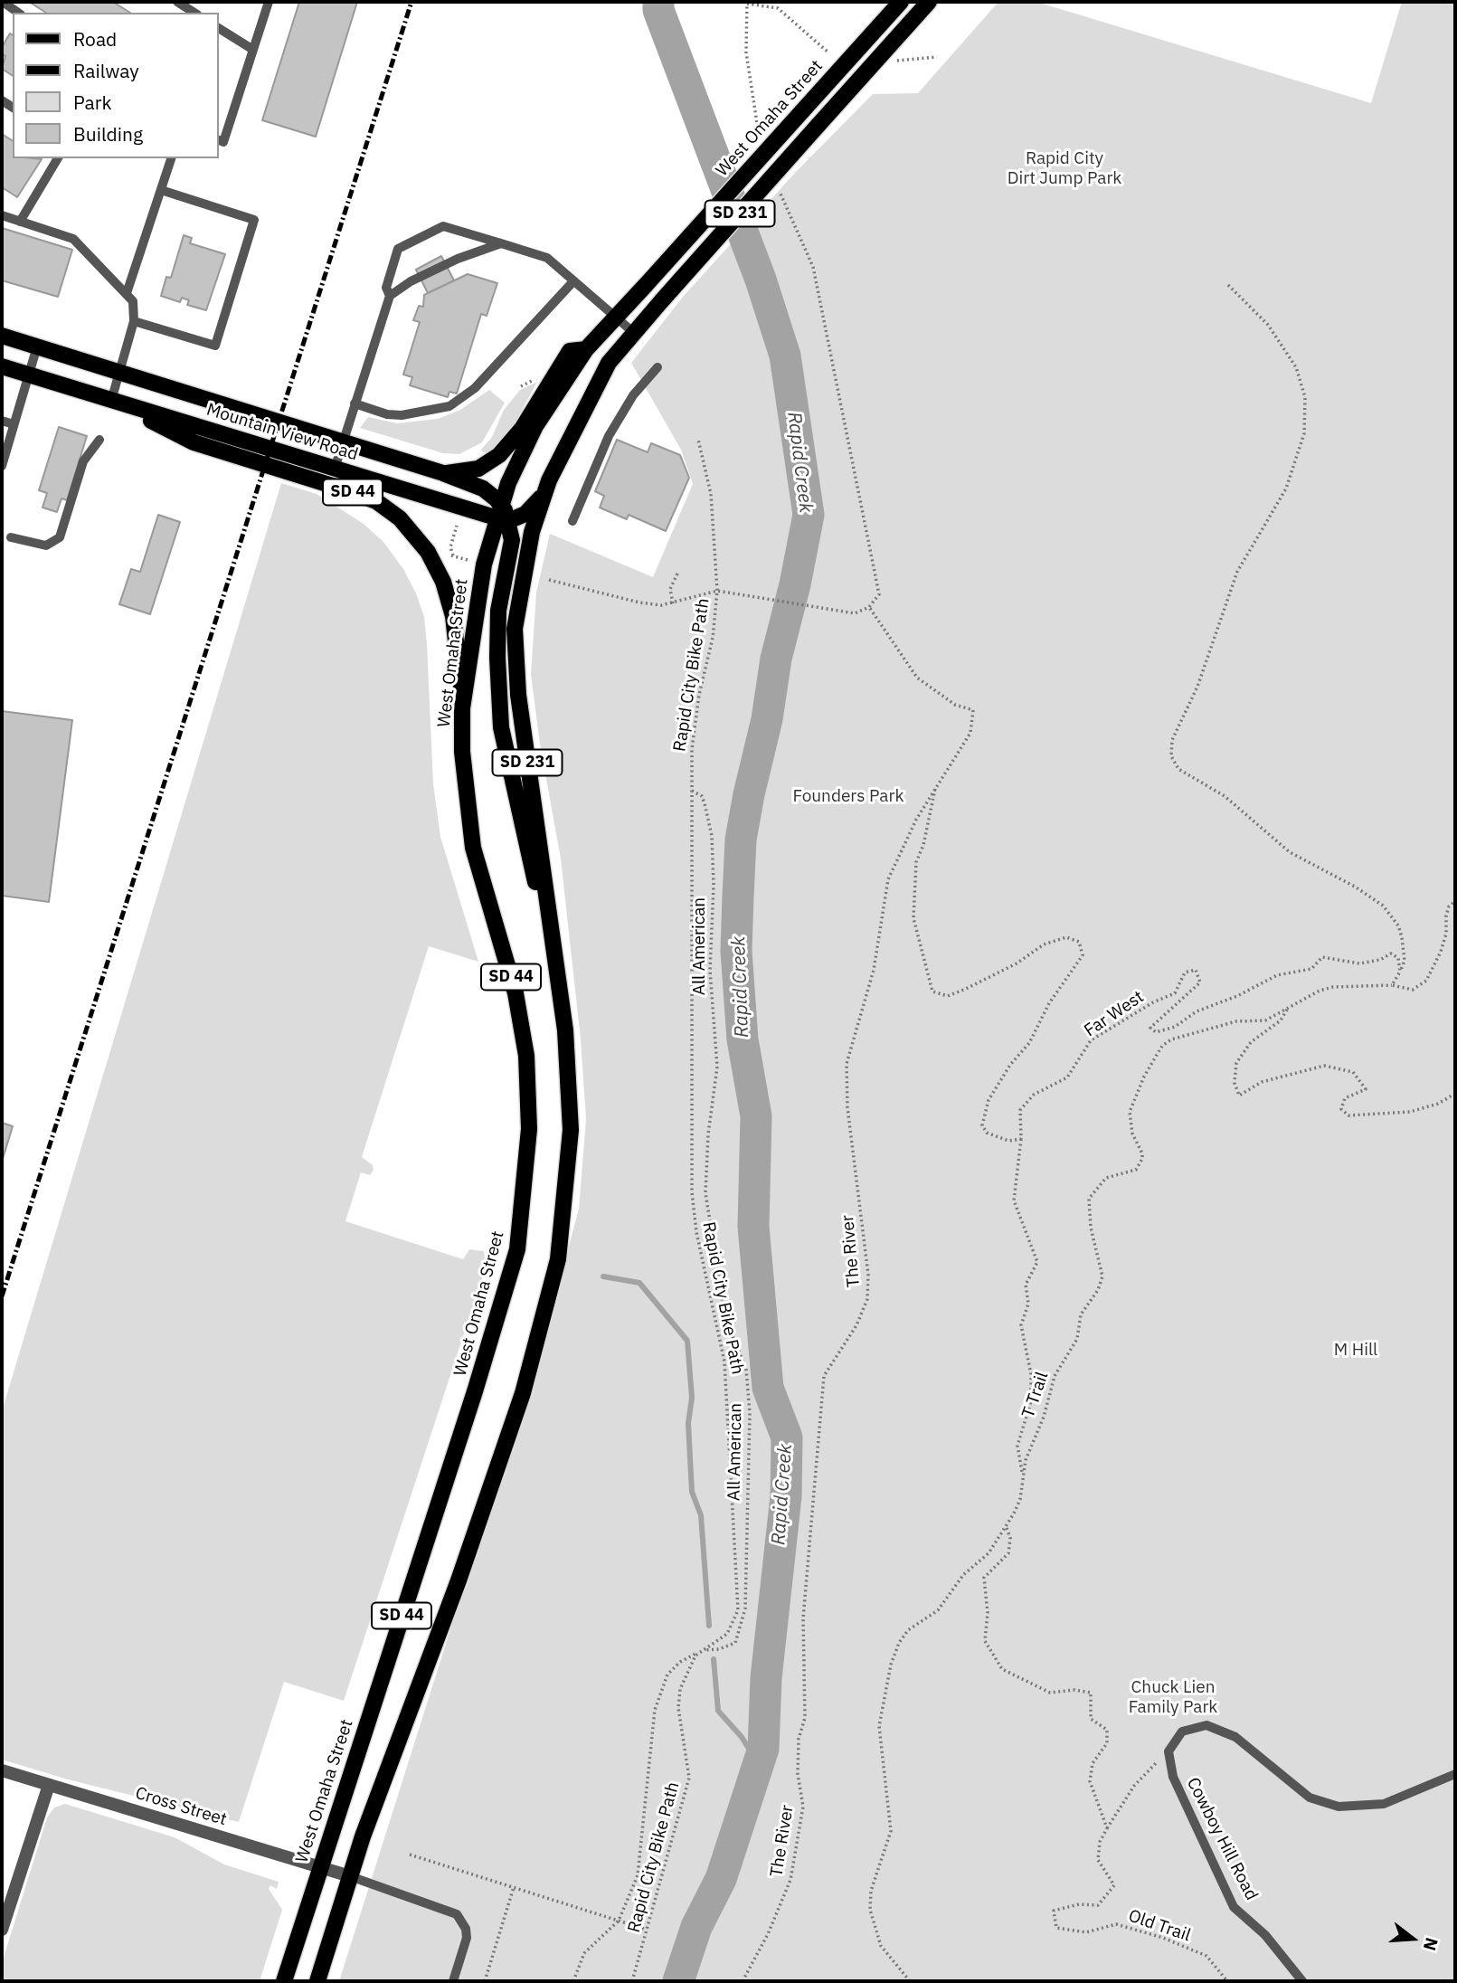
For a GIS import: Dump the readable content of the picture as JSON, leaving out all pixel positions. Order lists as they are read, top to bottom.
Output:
{
  "streets": {
    "main road": [
      "West Omaha Street",
      "SD 231",
      "Mountain View Road",
      "SD 44"
    ],
    "street": ["Cross Street"],
    "lane": ["Cowboy Hill Road"],
    "path": [
      "Rapid City Bike Path",
      "All American",
      "Far West",
      "The River",
      "T Trail",
      "Old Trail"
    ]
  },
  "crossings": [
    ["West Omaha Street", "Mountain View Road"],
    ["West Omaha Street", "SD 44"],
    ["West Omaha Street", "Cross Street"],
    ["SD 231", "SD 44"],
    ["Mountain View Road", "SD 44"],
    ["SD 44", "Cross Street"],
    ["Rapid City Bike Path", "All American"],
    ["Rapid City Bike Path", "The River"]
  ],
  "water": ["Rapid Creek"],
  "parks": [
    "Rapid City Dirt Jump Park",
    "Founders Park",
    "M Hill",
    "Chuck Lien Family Park"
  ],
  "legend": [
    "Road",
    "Railway",
    "Park",
    "Building"
  ],
  "north": "right"
}
